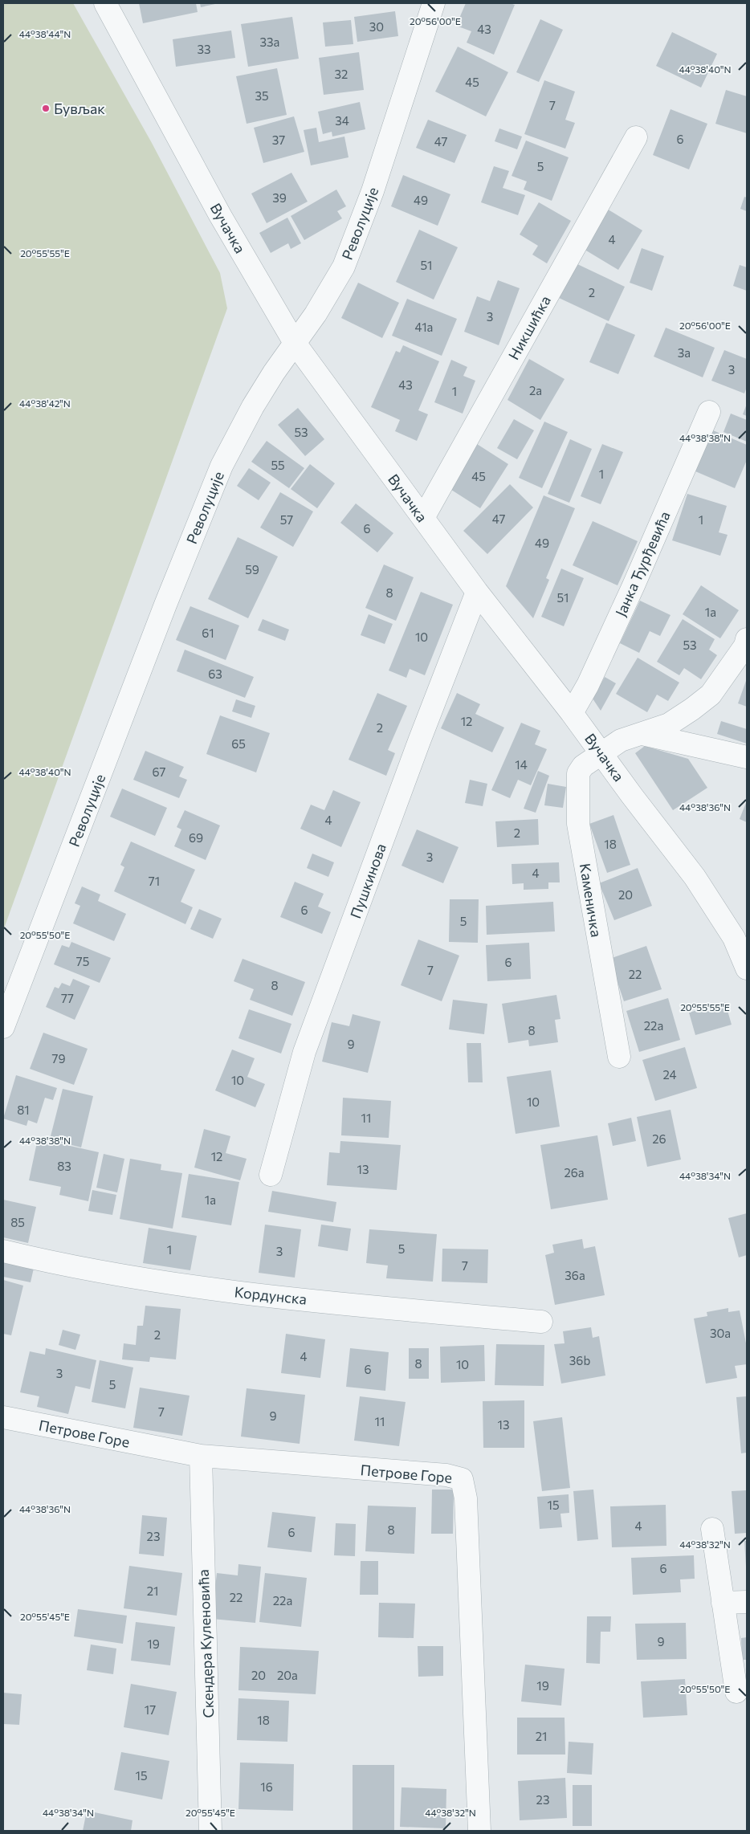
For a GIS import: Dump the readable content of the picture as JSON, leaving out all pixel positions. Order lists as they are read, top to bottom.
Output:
{
  "streets": {
    "street": [
      "Револуције",
      "Вучачка",
      "Никшићка",
      "Јанка Ђурђевића",
      "Пушкинова",
      "Каменичка",
      "Кордунска",
      "Петрове Горе",
      "Скендера Куленовића"
    ]
  },
  "crossings": [
    ["Револуције", "Вучачка"],
    ["Вучачка", "Никшићка"],
    ["Вучачка", "Јанка Ђурђевића"],
    ["Вучачка", "Пушкинова"],
    ["Вучачка", "Каменичка"],
    ["Петрове Горе", "Скендера Куленовића"]
  ],
  "places": ["Бувљак"],
  "house_numbers": [
    "30",
    "43",
    "33a",
    "33",
    "32",
    "45",
    "35",
    "7",
    "34",
    "6",
    "37",
    "47",
    "5",
    "39",
    "49",
    "4",
    "51",
    "2",
    "3",
    "41a",
    "3a",
    "3",
    "43",
    "2a",
    "1",
    "53",
    "55",
    "1",
    "45",
    "47",
    "57",
    "1",
    "6",
    "49",
    "59",
    "8",
    "51",
    "1a",
    "61",
    "10",
    "53",
    "63",
    "12",
    "2",
    "65",
    "14",
    "67",
    "4",
    "2",
    "69",
    "18",
    "3",
    "4",
    "71",
    "20",
    "6",
    "5",
    "75",
    "6",
    "7",
    "22",
    "8",
    "77",
    "22a",
    "8",
    "9",
    "79",
    "24",
    "10",
    "10",
    "81",
    "11",
    "26",
    "12",
    "83",
    "13",
    "26a",
    "1a",
    "85",
    "5",
    "1",
    "3",
    "7",
    "36a",
    "30a",
    "2",
    "4",
    "36b",
    "8",
    "10",
    "6",
    "3",
    "5",
    "7",
    "9",
    "11",
    "13",
    "15",
    "4",
    "8",
    "6",
    "23",
    "6",
    "21",
    "22",
    "22a",
    "9",
    "19",
    "20",
    "20a",
    "19",
    "17",
    "18",
    "21",
    "15",
    "16",
    "23"
  ],
  "coordinates": [
    "20°56'00\"E",
    "44°38'44\"N",
    "44°38'40\"N",
    "20°55'55\"E",
    "44°38'42\"N",
    "44°38'38\"N",
    "44°38'36\"N",
    "20°55'50\"E",
    "44°38'34\"N",
    "44°38'32\"N",
    "20°55'45\"E"
  ]
}
